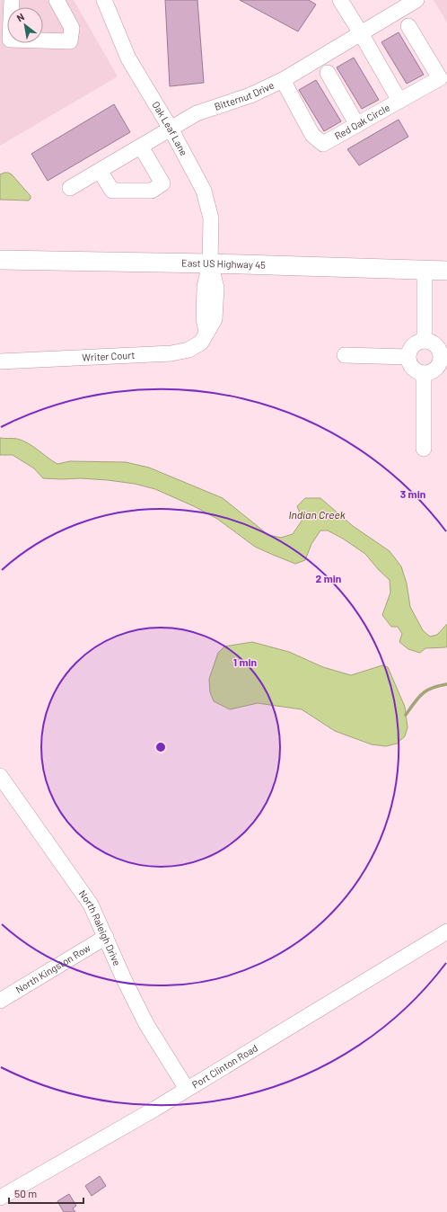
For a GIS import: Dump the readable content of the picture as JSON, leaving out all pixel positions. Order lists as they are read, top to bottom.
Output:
{
  "streets": {
    "main road": ["East US Highway 45"],
    "street": [
      "Bitternut Drive",
      "Red Oak Circle",
      "Oak Leaf Lane",
      "Writer Court",
      "North Raleigh Drive",
      "North Kingston Row",
      "Port Clinton Road"
    ]
  },
  "crossings": [
    ["Bitternut Drive", "Red Oak Circle"],
    ["Bitternut Drive", "Oak Leaf Lane"],
    ["Oak Leaf Lane", "East US Highway 45"],
    ["Oak Leaf Lane", "Writer Court"],
    ["East US Highway 45", "Writer Court"],
    ["North Raleigh Drive", "North Kingston Row"],
    ["North Raleigh Drive", "Port Clinton Road"]
  ],
  "water": ["Indian Creek"],
  "scale_bar": "50 m",
  "north": "top left",
  "rings": ["3 min", "2 min", "1 min"]
}
